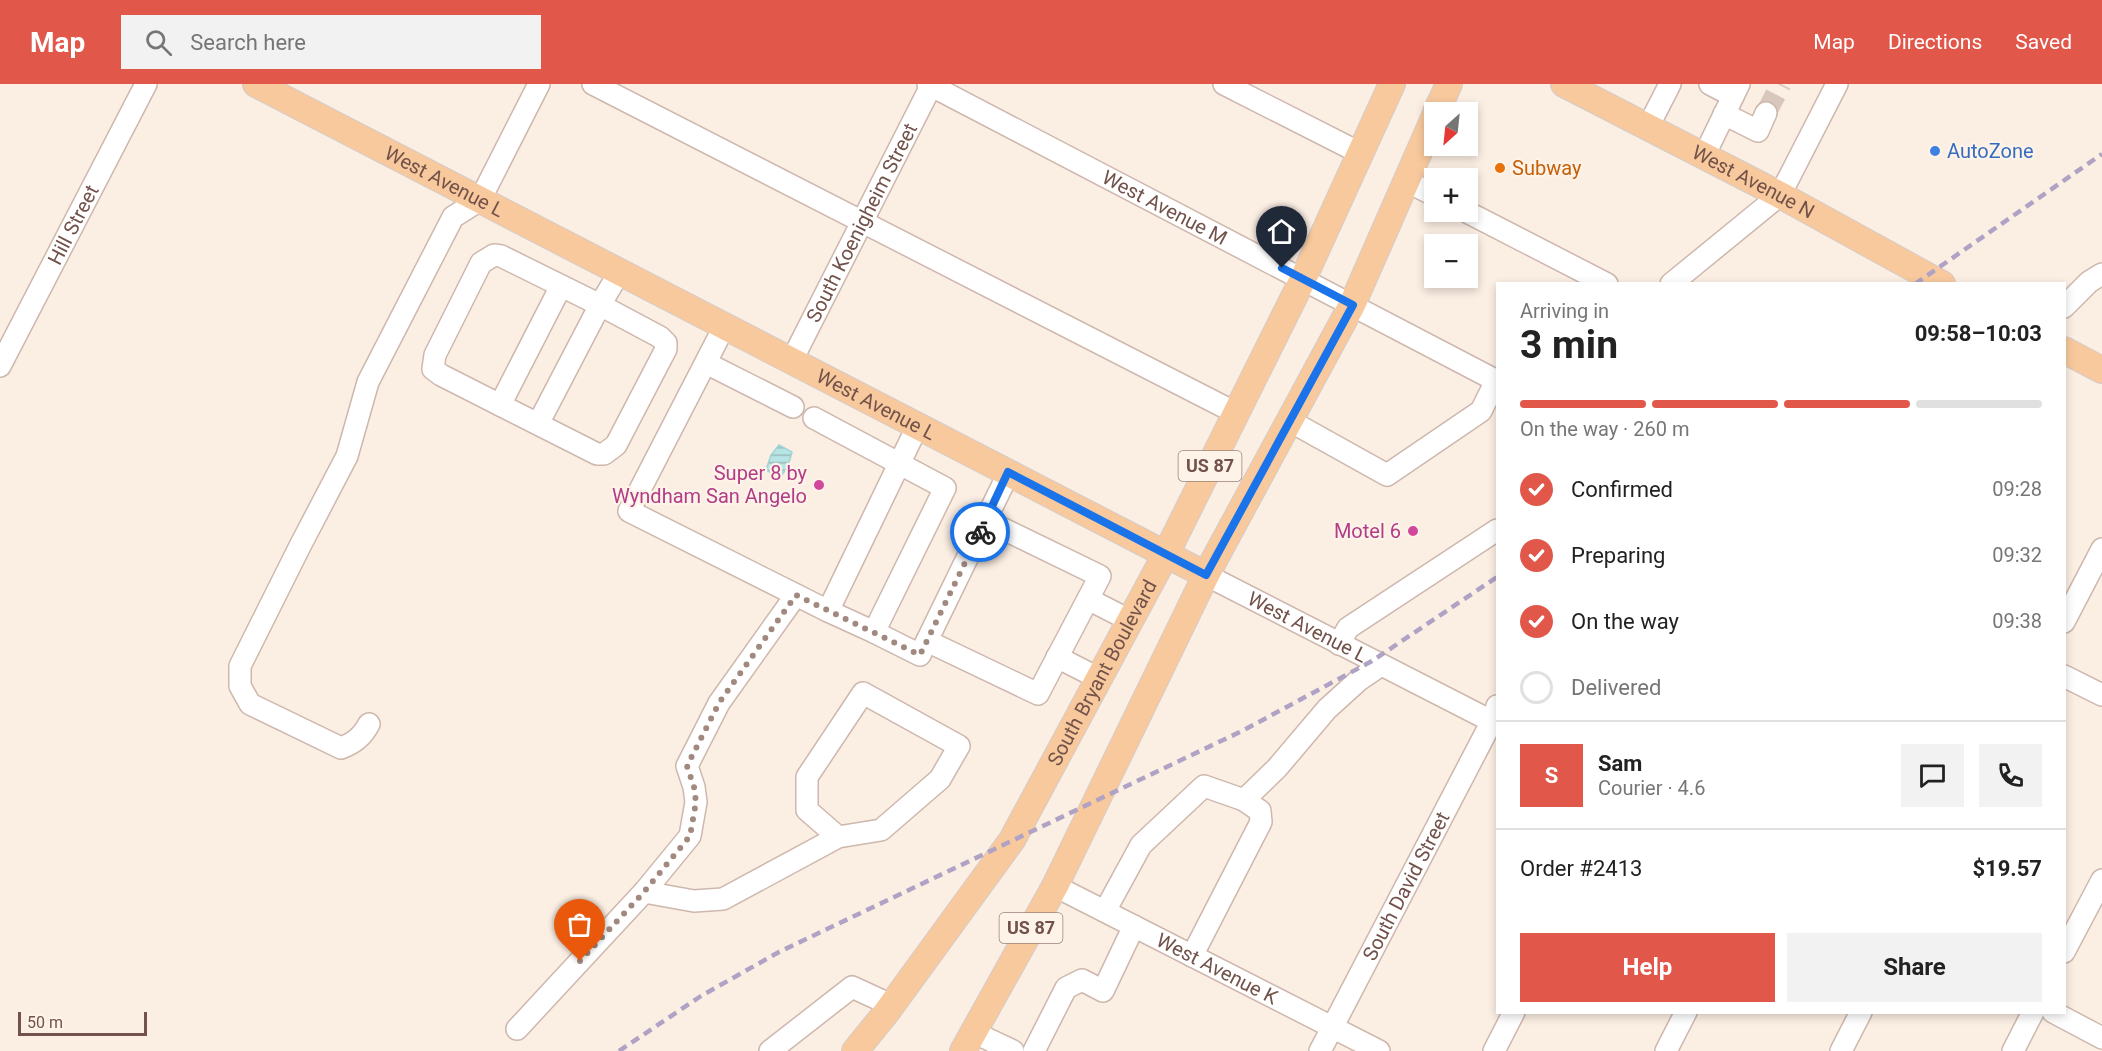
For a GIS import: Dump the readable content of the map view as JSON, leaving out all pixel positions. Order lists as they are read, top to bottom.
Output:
{
  "streets": {
    "main road": [
      "West Avenue L",
      "West Avenue N",
      "US 87",
      "South Bryant Boulevard"
    ],
    "street": [
      "West Avenue M",
      "South Koenigheim Street",
      "Hill Street",
      "South David Street",
      "West Avenue K"
    ]
  },
  "crossings": [
    ["West Avenue L", "South Koenigheim Street"],
    ["West Avenue L", "US 87"],
    ["West Avenue L", "South Bryant Boulevard"],
    ["West Avenue L", "South David Street"],
    ["West Avenue M", "South Koenigheim Street"],
    ["West Avenue M", "US 87"],
    ["West Avenue M", "South Bryant Boulevard"],
    ["US 87", "South Bryant Boulevard"],
    ["US 87", "West Avenue K"],
    ["South David Street", "West Avenue K"]
  ],
  "places": [
    "AutoZone",
    "Subway",
    "Super 8 by Wyndham San Angelo",
    "Motel 6"
  ],
  "scale_bar": "50 m",
  "north": "bottom left",
  "page": {
    "header": "Map",
    "search": "Search here",
    "nav": ["Map", "Directions", "Saved"],
    "map_buttons": ["+", "−"],
    "heading": ["3 min", "Arriving in", "09:58–10:03"],
    "panel": [
      "Sam",
      "Courier · 4.6",
      "Order #2413",
      "$19.57"
    ],
    "bar": "On the way · 260 m",
    "list": [
      ["Confirmed", "09:28"],
      ["Preparing", "09:32"],
      ["On the way", "09:38"],
      "Delivered"
    ],
    "round": "S",
    "buttons": ["Help", "Share"],
    "scale": "50 m"
  }
}
